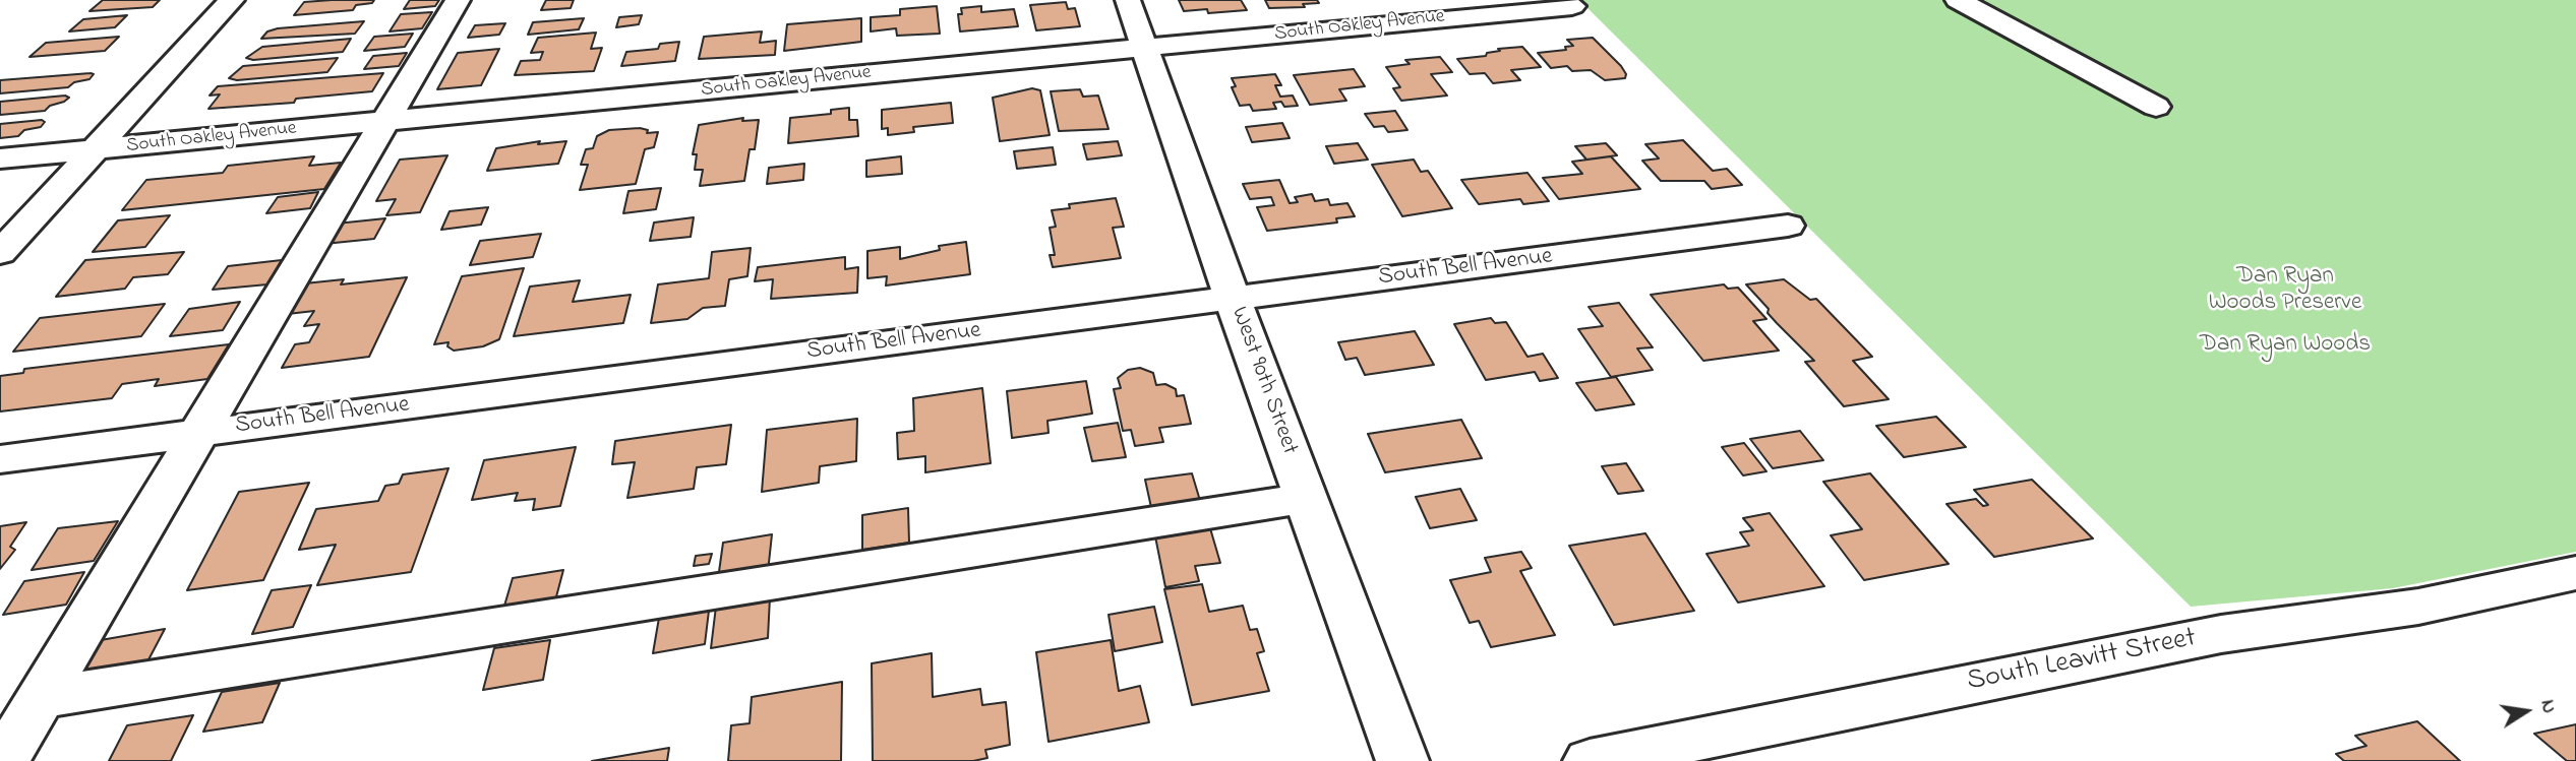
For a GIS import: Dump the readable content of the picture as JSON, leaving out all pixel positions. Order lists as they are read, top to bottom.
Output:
{
  "streets": {
    "street": [
      "South Oakley Avenue",
      "South Bell Avenue",
      "West 90th Street",
      "South Leavitt Street"
    ]
  },
  "crossings": [
    ["South Oakley Avenue", "West 90th Street"],
    ["South Bell Avenue", "West 90th Street"]
  ],
  "parks": ["Dan Ryan Woods Preserve", "Dan Ryan Woods"],
  "north": "right"
}
